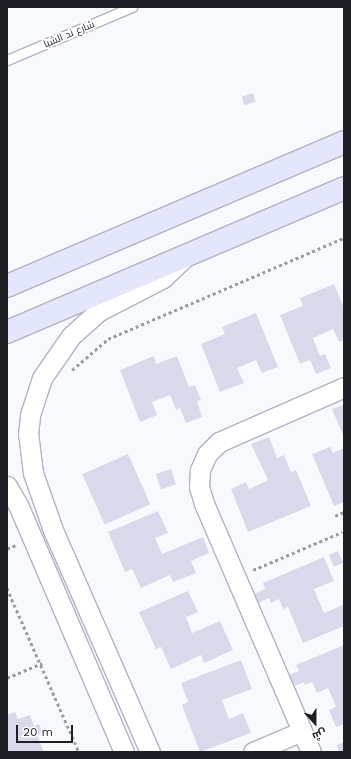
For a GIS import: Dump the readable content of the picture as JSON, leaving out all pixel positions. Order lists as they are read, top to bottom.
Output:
{
  "streets": {
    "lane": ["شارع ند الشبا"]
  },
  "scale_bar": "20 m",
  "north": "bottom"
}
